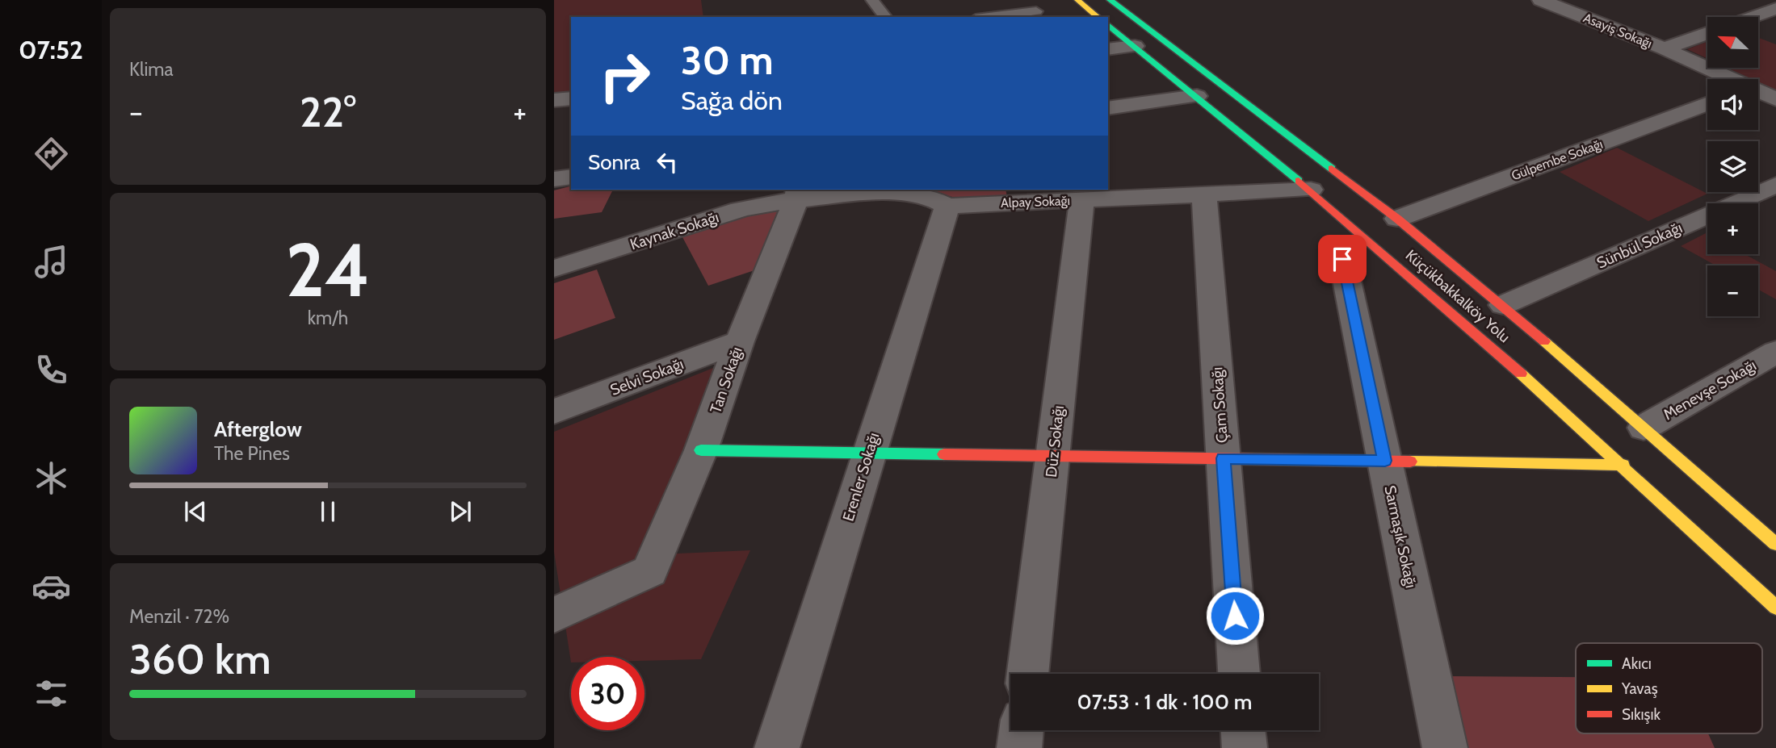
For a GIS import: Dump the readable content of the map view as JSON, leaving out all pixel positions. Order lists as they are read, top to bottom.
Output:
{
  "streets": {
    "main road": ["Küçükbakkalköy Yolu"],
    "street": [
      "Asayiş Sokağı",
      "Gülpembe Sokağı",
      "Alpay Sokağı",
      "Kaynak Sokağı",
      "Sünbül Sokağı",
      "Selvi Sokağı",
      "Tan Sokağı",
      "Menevşe Sokağı",
      "Çam Sokağı",
      "Düz Sokağı",
      "Erenler Sokağı",
      "Sarmaşık Sokağı"
    ]
  },
  "crossings": [
    ["Gülpembe Sokağı", "Küçükbakkalköy Yolu"],
    ["Alpay Sokağı", "Kaynak Sokağı"],
    ["Alpay Sokağı", "Küçükbakkalköy Yolu"],
    ["Alpay Sokağı", "Tan Sokağı"],
    ["Alpay Sokağı", "Çam Sokağı"],
    ["Alpay Sokağı", "Düz Sokağı"],
    ["Alpay Sokağı", "Erenler Sokağı"],
    ["Kaynak Sokağı", "Tan Sokağı"],
    ["Sünbül Sokağı", "Küçükbakkalköy Yolu"],
    ["Küçükbakkalköy Yolu", "Menevşe Sokağı"],
    ["Selvi Sokağı", "Tan Sokağı"]
  ],
  "legend": ["Akıcı", "Yavaş", "Sıkışık"],
  "north": "top left",
  "page": {
    "tabs": "07:52",
    "tile": [
      "Klima",
      ["24", "km/h"],
      ["Menzil · 72%", "360 km"]
    ],
    "map_buttons": ["+", "−"],
    "turn": ["30 m", "Sağa dön"],
    "heat": ["−", "22°", "+"],
    "then": "Sonra",
    "song": ["Afterglow", "The Pines"],
    "limit": "30",
    "trip": "07:53 · 1 dk · 100 m"
  }
}
